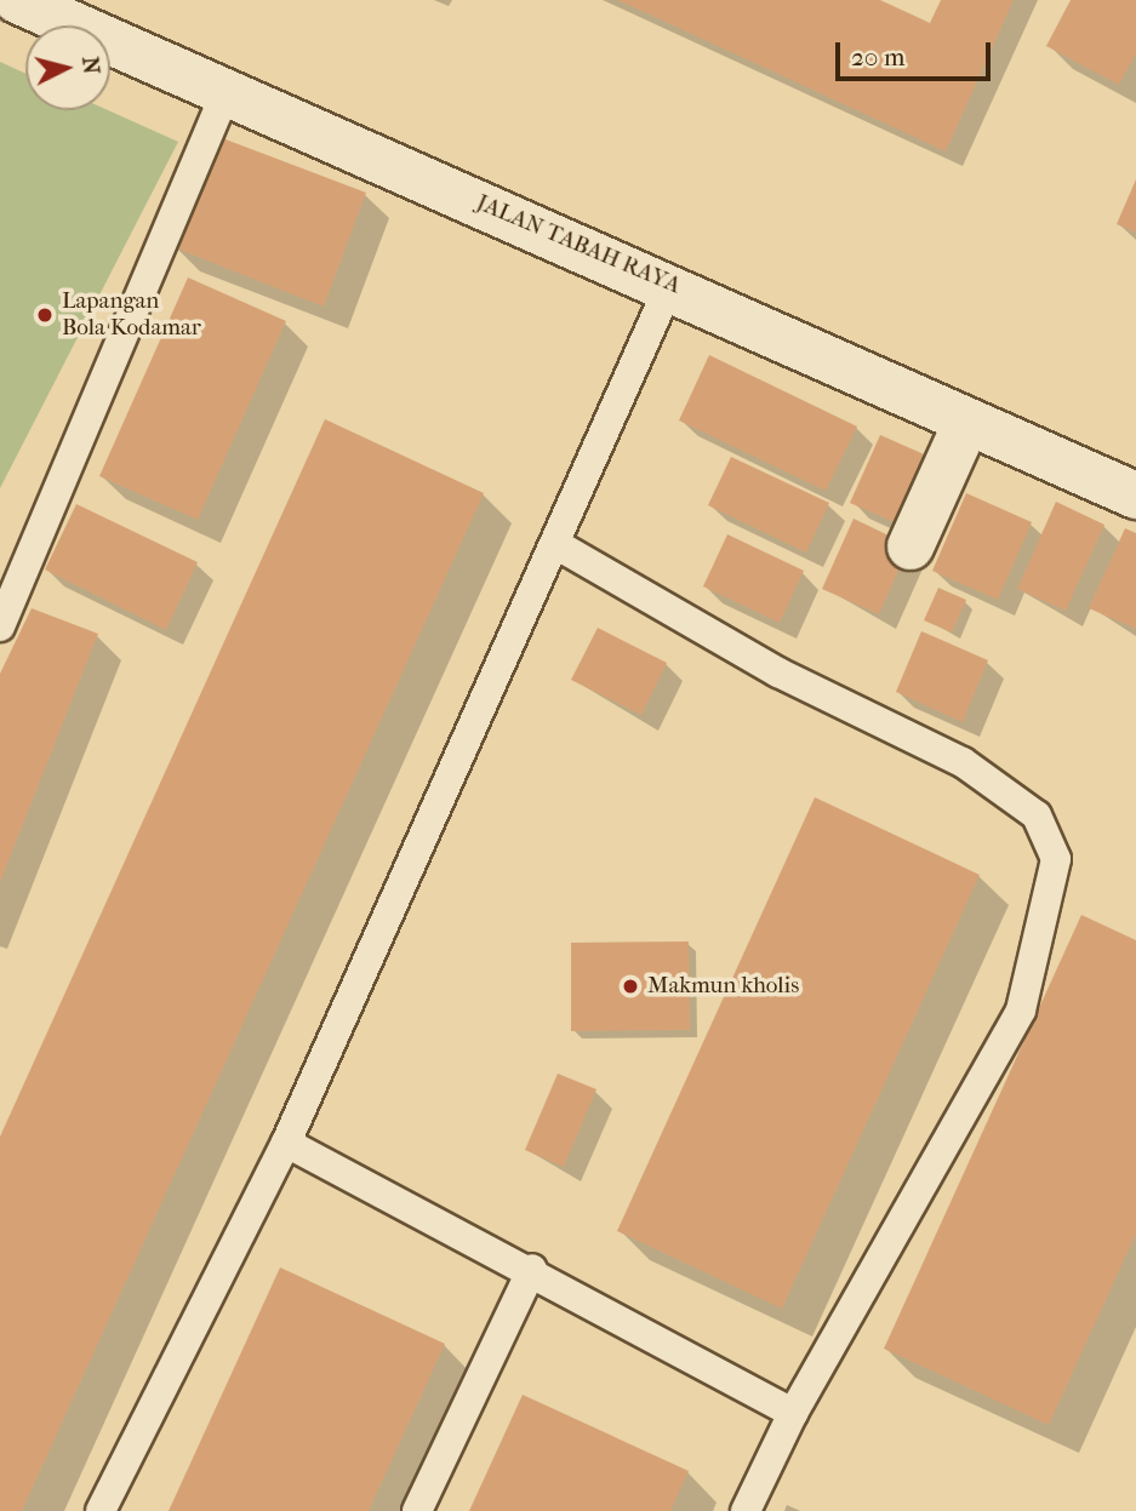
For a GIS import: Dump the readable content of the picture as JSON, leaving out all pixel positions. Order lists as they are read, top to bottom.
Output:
{
  "streets": {
    "street": ["JALAN TABAH RAYA"]
  },
  "places": ["Lapangan Bola Kodamar", "Makmun kholis"],
  "scale_bar": "20 m",
  "north": "right"
}
